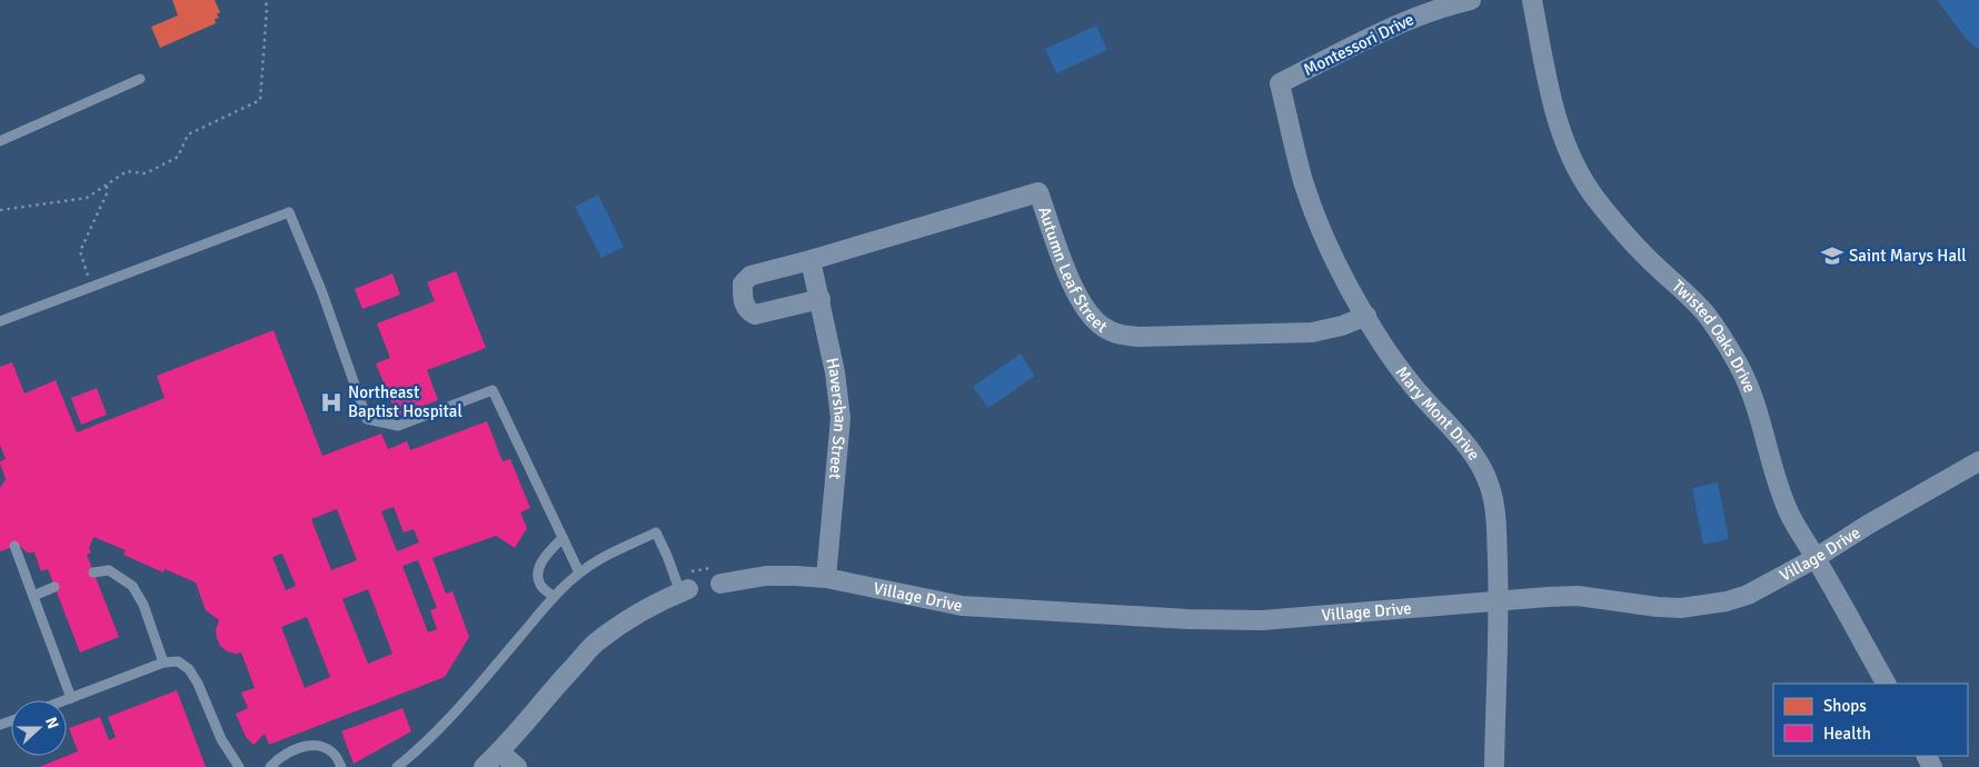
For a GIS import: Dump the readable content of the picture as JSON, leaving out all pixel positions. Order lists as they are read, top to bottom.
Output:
{
  "streets": {
    "street": [
      "Montessori Drive",
      "Autumn Leaf Street",
      "Twisted Oaks Drive",
      "Mary Mont Drive",
      "Havershan Street",
      "Village Drive"
    ]
  },
  "crossings": [
    ["Montessori Drive", "Mary Mont Drive"],
    ["Autumn Leaf Street", "Mary Mont Drive"],
    ["Autumn Leaf Street", "Havershan Street"],
    ["Twisted Oaks Drive", "Village Drive"],
    ["Mary Mont Drive", "Village Drive"],
    ["Havershan Street", "Village Drive"]
  ],
  "places": {
    "school or university": ["Saint Marys Hall"],
    "hospital": ["Northeast Baptist Hospital"]
  },
  "legend": ["Shops", "Health"],
  "north": "right"
}
